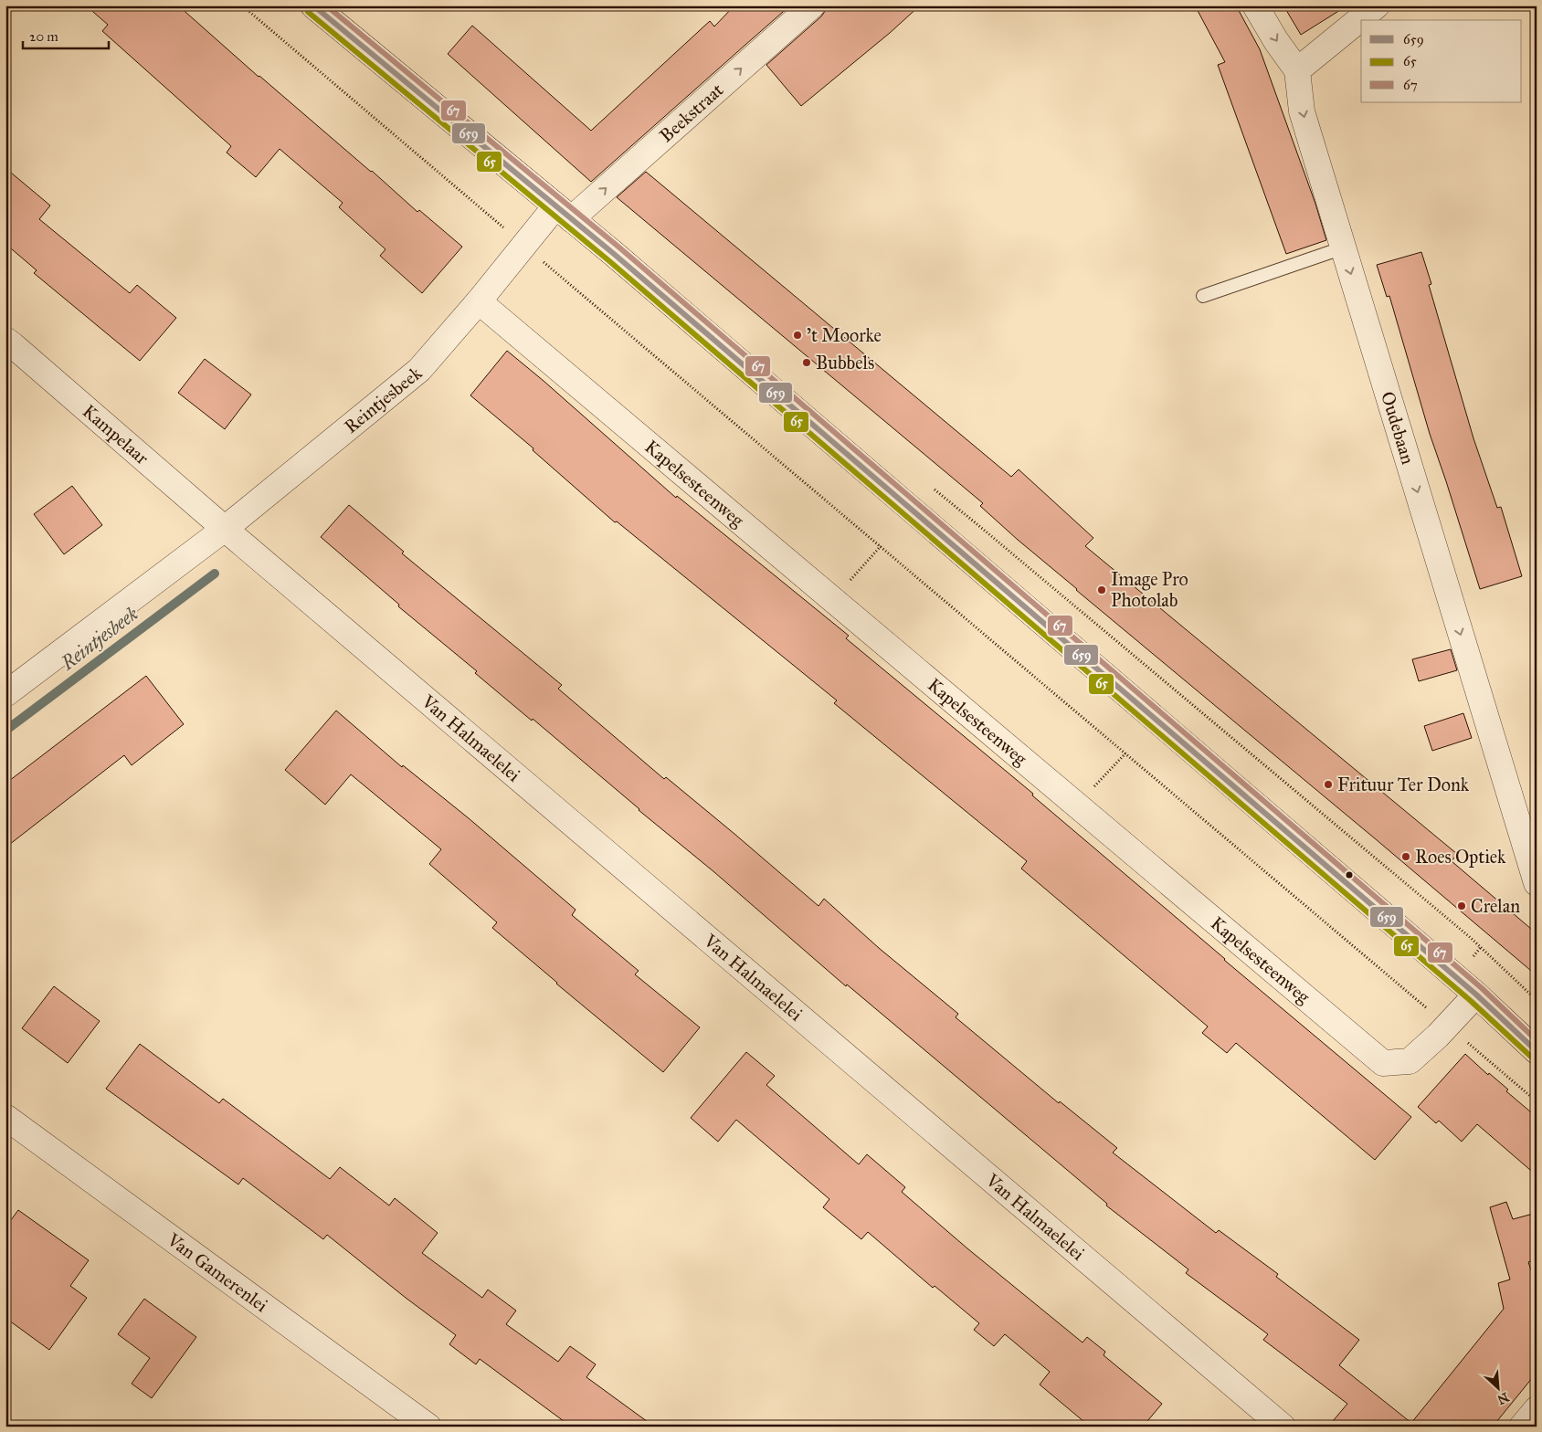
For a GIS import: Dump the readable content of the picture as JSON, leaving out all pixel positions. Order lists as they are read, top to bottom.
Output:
{
  "streets": {
    "street": [
      "Beekstraat",
      "Reintjesbeek",
      "Oudebaan",
      "Kampelaar",
      "Kapelsesteenweg",
      "Van Halmaelelei",
      "Van Gamerenlei"
    ]
  },
  "crossings": [
    ["Beekstraat", "Reintjesbeek"],
    ["Reintjesbeek", "Kampelaar"],
    ["Reintjesbeek", "Kapelsesteenweg"],
    ["Reintjesbeek", "Van Halmaelelei"],
    ["Kampelaar", "Van Halmaelelei"]
  ],
  "one_way": ["Beekstraat", "Oudebaan"],
  "water": ["Reintjesbeek"],
  "places": [
    "'t Moorke",
    "Bubbels",
    "Image Pro Photolab",
    "Frituur Ter Donk",
    "Roes Optiek",
    "Crelan"
  ],
  "lines": ["transit line 659", "transit line 67", "transit line 65"],
  "legend": ["659", "65", "67"],
  "scale_bar": "20 m",
  "north": "bottom right"
}
